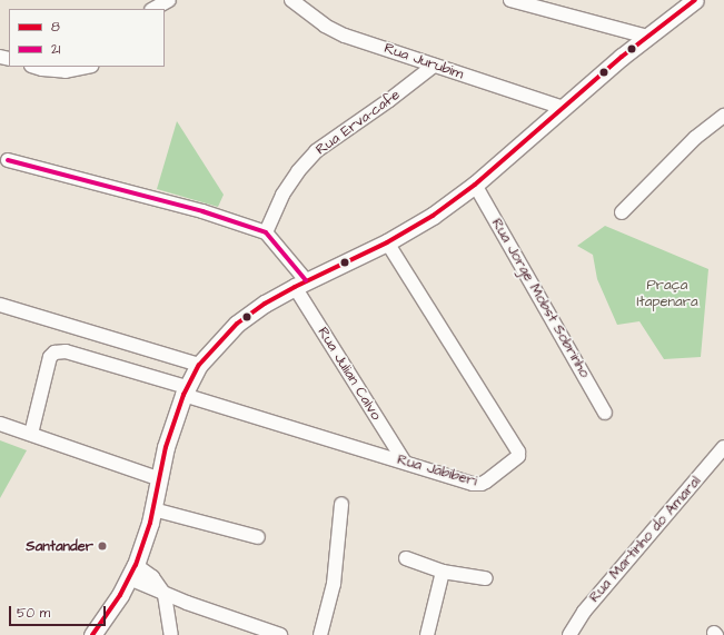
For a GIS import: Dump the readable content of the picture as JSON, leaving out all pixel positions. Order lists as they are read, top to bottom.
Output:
{
  "streets": {
    "street": [
      "Rua Jurubim",
      "Rua Erva-cafe",
      "Rua Jorge Mobst Sobrinho",
      "Rua Julian Calvo",
      "Rua Jabiberi",
      "Rua Martinho do Amaral"
    ]
  },
  "crossings": [
    ["Rua Jurubim", "Rua Erva-cafe"],
    ["Rua Erva-cafe", "Rua Julian Calvo"],
    ["Rua Julian Calvo", "Rua Jabiberi"]
  ],
  "parks": ["Praça Itapenara"],
  "places": ["Santander"],
  "lines": ["transit line 8", "transit line 21"],
  "legend": ["8", "21"],
  "scale_bar": "50 m"
}
